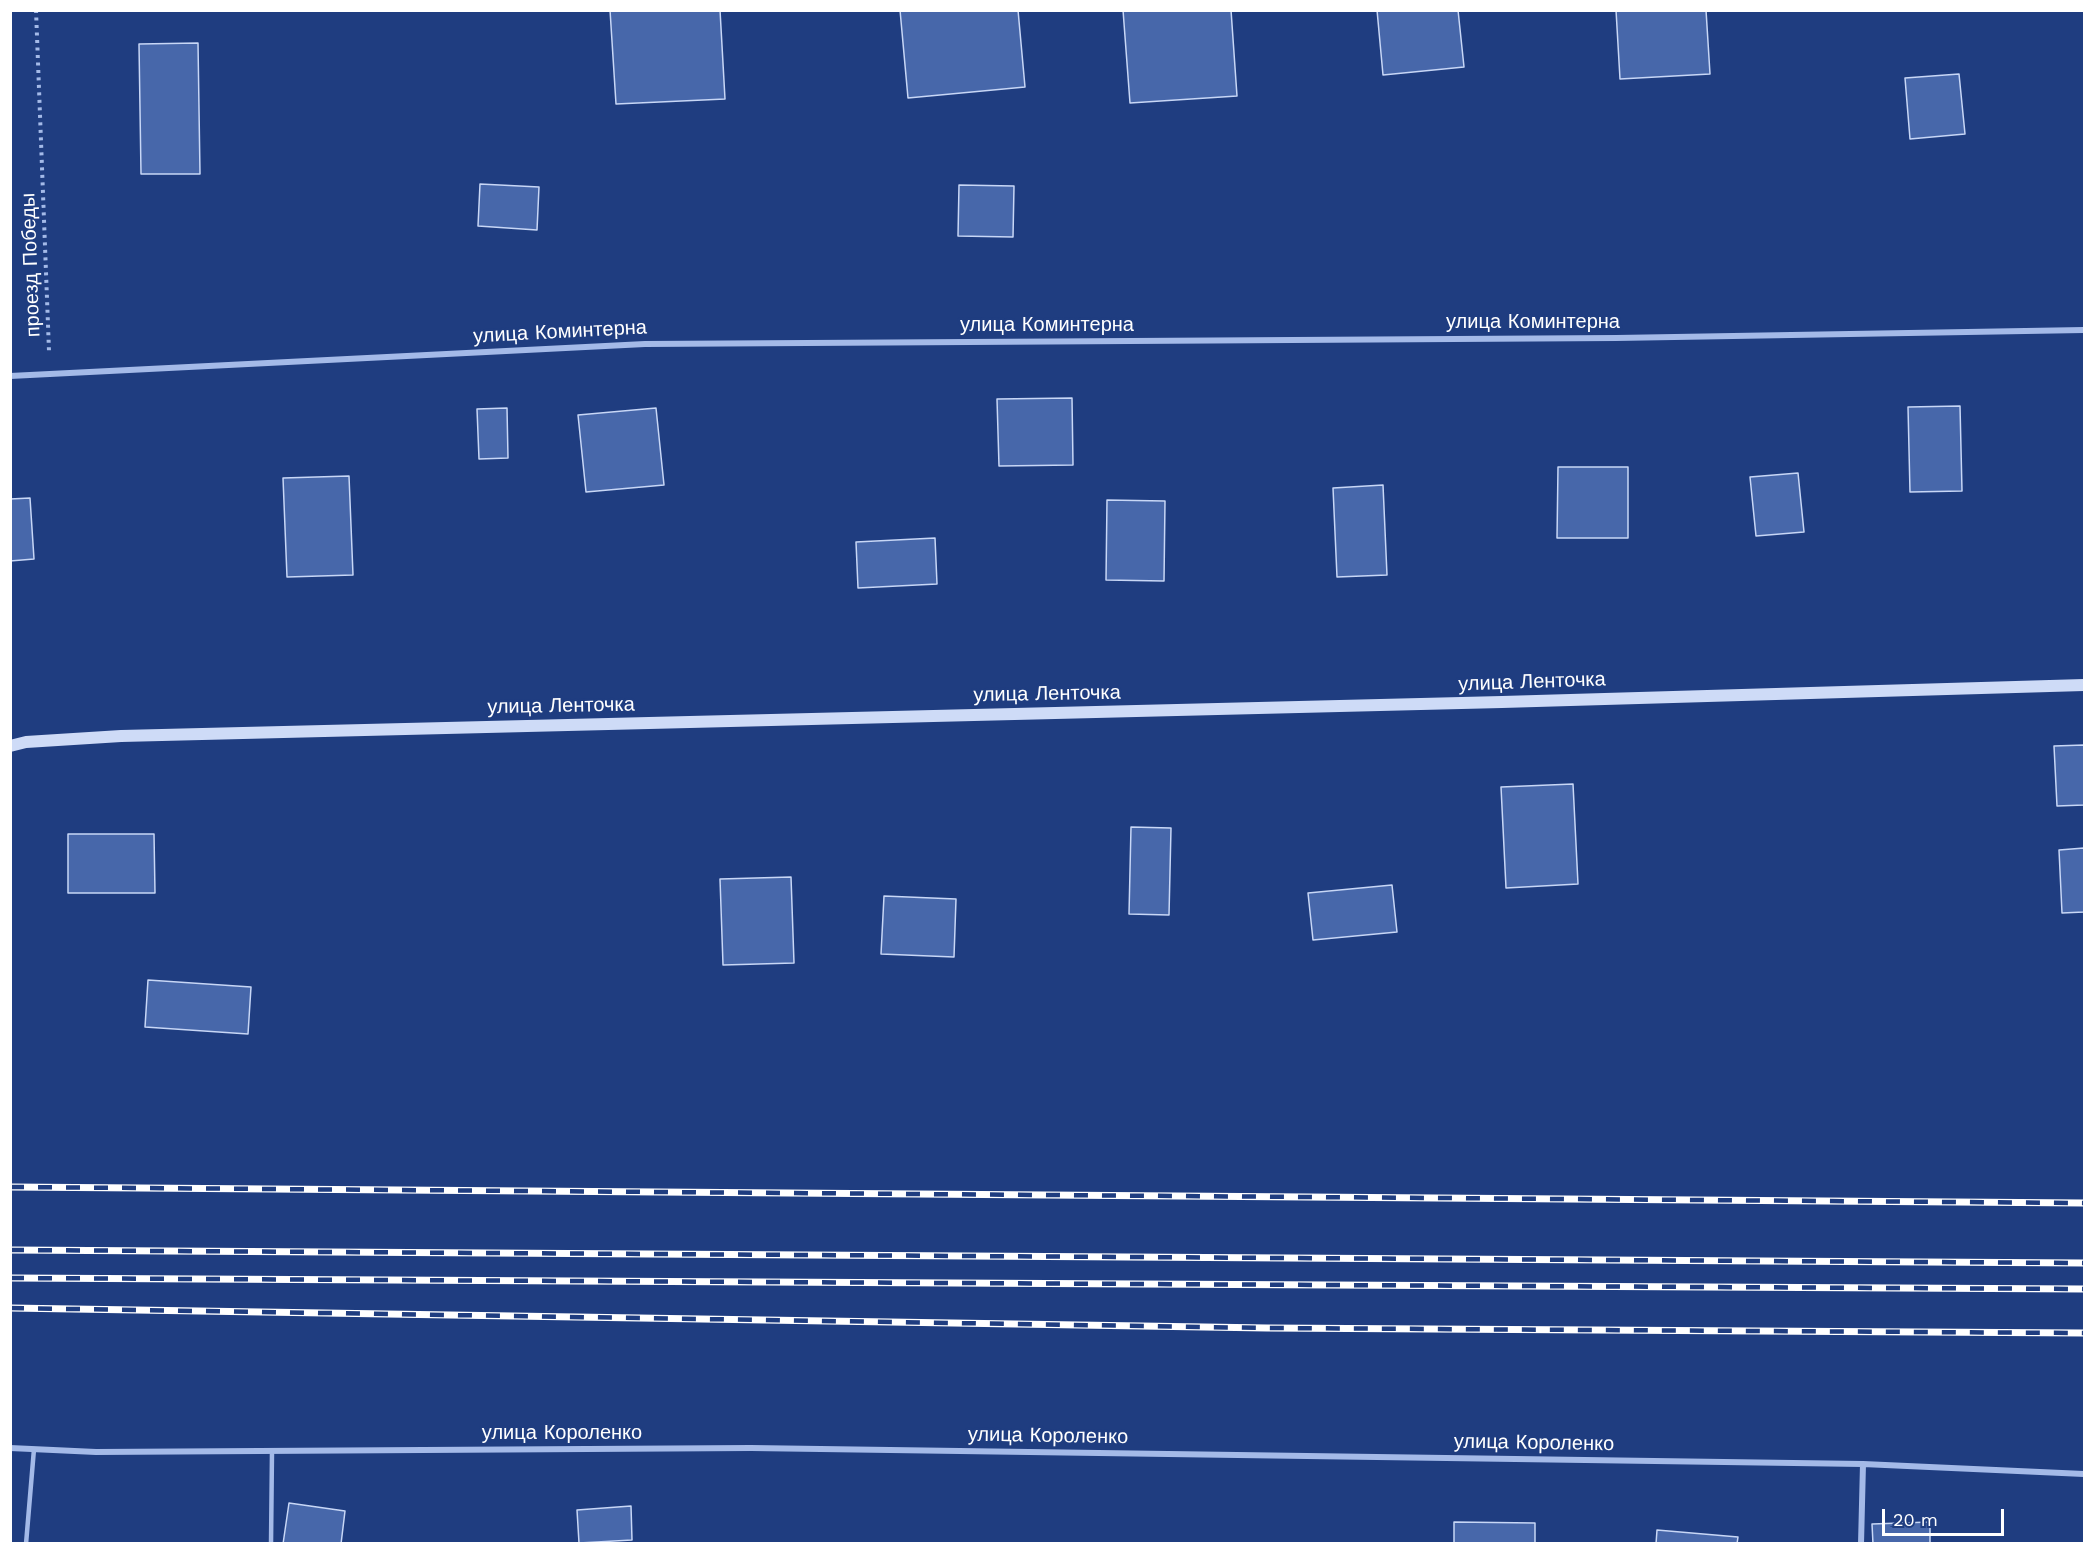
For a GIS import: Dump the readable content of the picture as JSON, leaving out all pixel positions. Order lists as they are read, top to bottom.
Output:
{
  "streets": {
    "main road": ["улица Ленточка"],
    "street": ["улица Коминтерна", "улица Короленко"],
    "path": ["проезд Победы"]
  },
  "crossings": [
    ["проезд Победы", "улица Коминтерна"]
  ],
  "scale_bar": "20 m"
}
